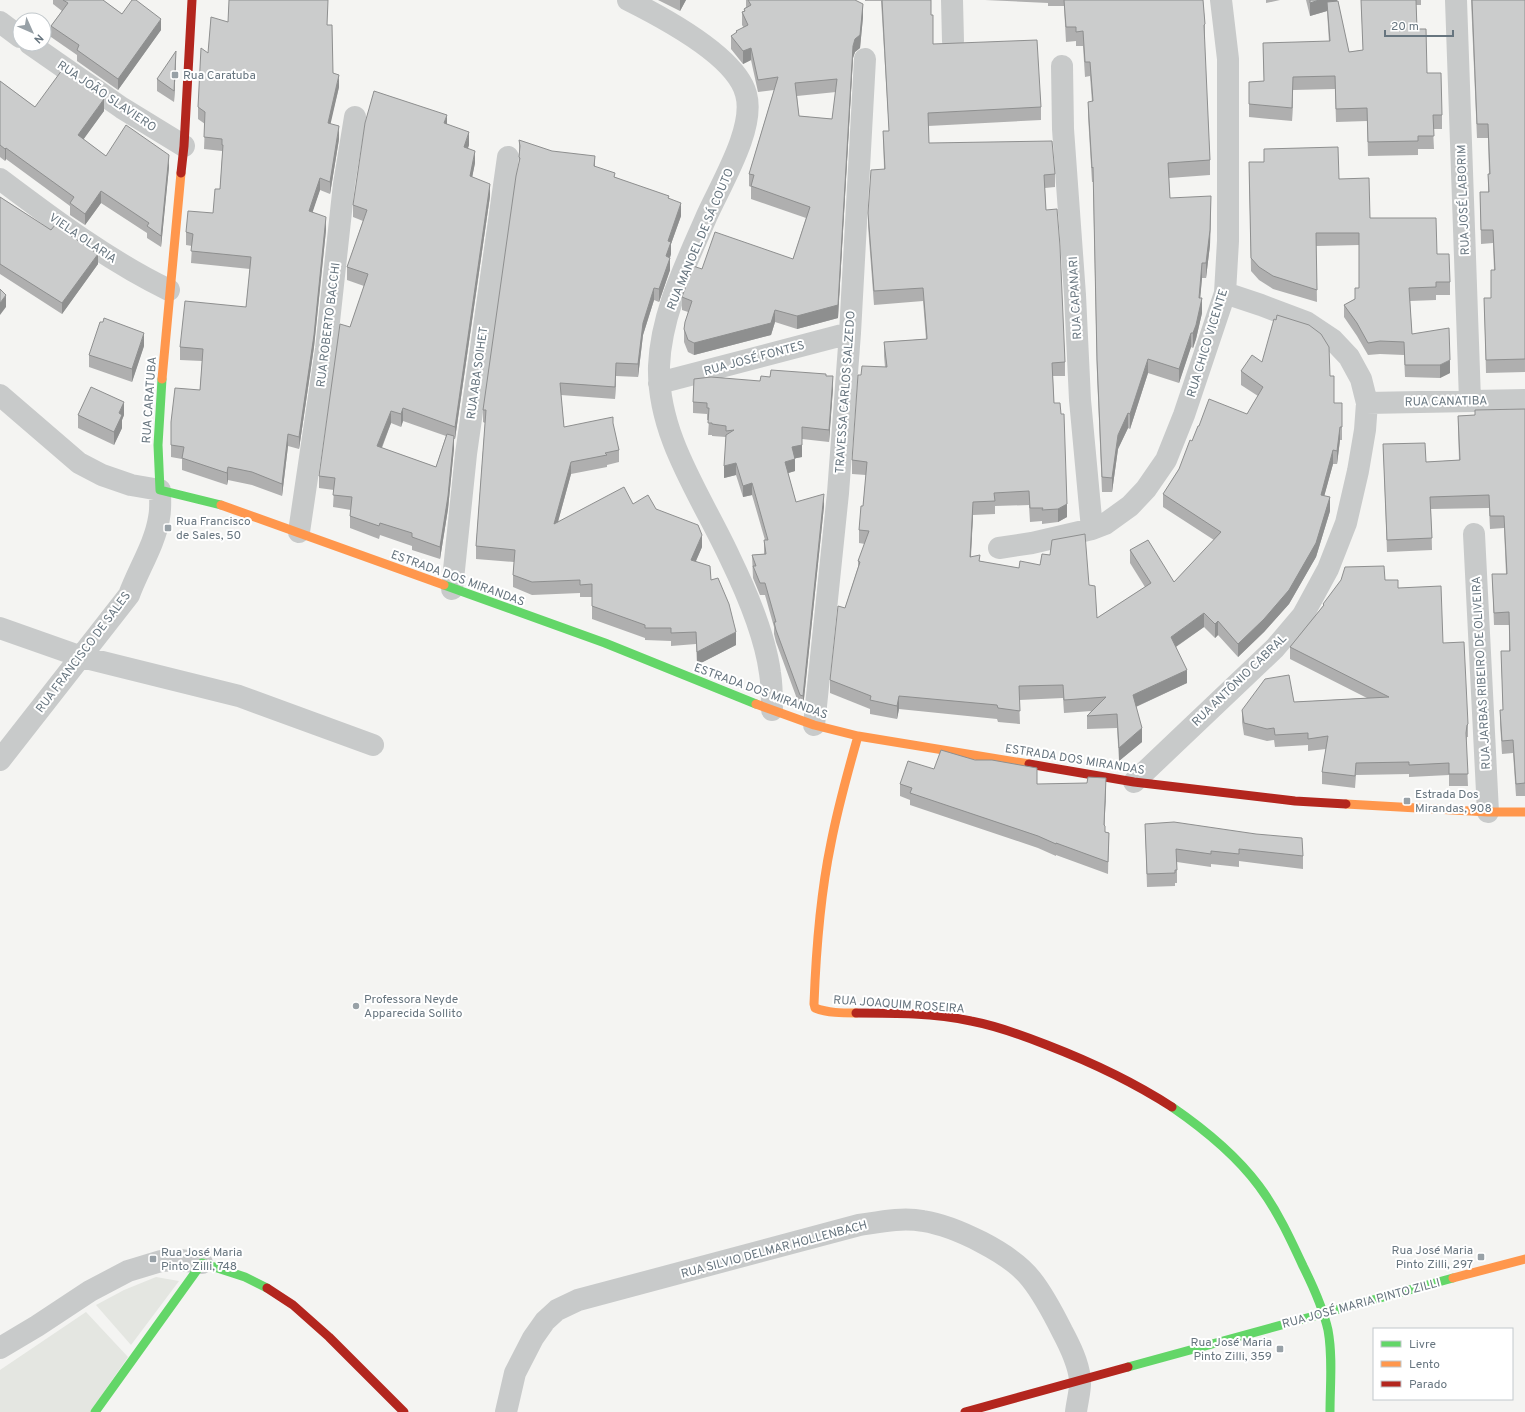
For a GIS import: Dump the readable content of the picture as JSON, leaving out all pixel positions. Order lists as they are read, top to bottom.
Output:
{
  "streets": {
    "street": [
      "RUA JOÃO SLAVIERO",
      "RUA JOSÉ LABORIM",
      "VIELA OLARIA",
      "RUA MANOEL DE SÁ COUTO",
      "RUA CAPANARI",
      "RUA ROBERTO BACCHI",
      "RUA CHICO VICENTE",
      "RUA JOSÉ FONTES",
      "RUA ABA SOIHET",
      "TRAVESSA CARLOS SALZEDO",
      "RUA CARATUBA",
      "RUA CANATIBA",
      "ESTRADA DOS MIRANDAS",
      "RUA FRANCISCO DE SALES",
      "RUA JARBAS RIBEIRO DE OLIVEIRA",
      "RUA ANTÔNIO CABRAL",
      "RUA JOAQUIM ROSEIRA",
      "RUA SILVIO DELMAR HOLLENBACH",
      "RUA JOSÉ MARIA PINTO ZILLI"
    ]
  },
  "crossings": [
    ["RUA JOÃO SLAVIERO", "RUA CARATUBA"],
    ["RUA JOSÉ LABORIM", "RUA CANATIBA"],
    ["VIELA OLARIA", "RUA CARATUBA"],
    ["RUA MANOEL DE SÁ COUTO", "RUA JOSÉ FONTES"],
    ["RUA MANOEL DE SÁ COUTO", "ESTRADA DOS MIRANDAS"],
    ["RUA CAPANARI", "RUA CHICO VICENTE"],
    ["RUA ROBERTO BACCHI", "ESTRADA DOS MIRANDAS"],
    ["RUA CHICO VICENTE", "RUA ANTÔNIO CABRAL"],
    ["RUA JOSÉ FONTES", "TRAVESSA CARLOS SALZEDO"],
    ["RUA ABA SOIHET", "ESTRADA DOS MIRANDAS"],
    ["TRAVESSA CARLOS SALZEDO", "ESTRADA DOS MIRANDAS"],
    ["RUA CARATUBA", "ESTRADA DOS MIRANDAS"],
    ["RUA CARATUBA", "RUA FRANCISCO DE SALES"],
    ["RUA CANATIBA", "RUA ANTÔNIO CABRAL"],
    ["ESTRADA DOS MIRANDAS", "RUA FRANCISCO DE SALES"],
    ["ESTRADA DOS MIRANDAS", "RUA JARBAS RIBEIRO DE OLIVEIRA"],
    ["ESTRADA DOS MIRANDAS", "RUA ANTÔNIO CABRAL"],
    ["ESTRADA DOS MIRANDAS", "RUA JOAQUIM ROSEIRA"],
    ["RUA JOAQUIM ROSEIRA", "RUA JOSÉ MARIA PINTO ZILLI"],
    ["RUA SILVIO DELMAR HOLLENBACH", "RUA JOSÉ MARIA PINTO ZILLI"]
  ],
  "places": {
    "transit": [
      "Rua Caratuba",
      "Rua Francisco de Sales, 50",
      "Estrada Dos Mirandas, 908",
      "Rua José Maria Pinto Zilli, 297",
      "Rua José Maria Pinto Zilli, 748",
      "Rua José Maria Pinto Zilli, 359"
    ],
    "other": ["Professora Neyde Apparecida Sollito"]
  },
  "legend": ["Livre", "Lento", "Parado"],
  "scale_bar": "20 m",
  "north": "bottom right"
}
